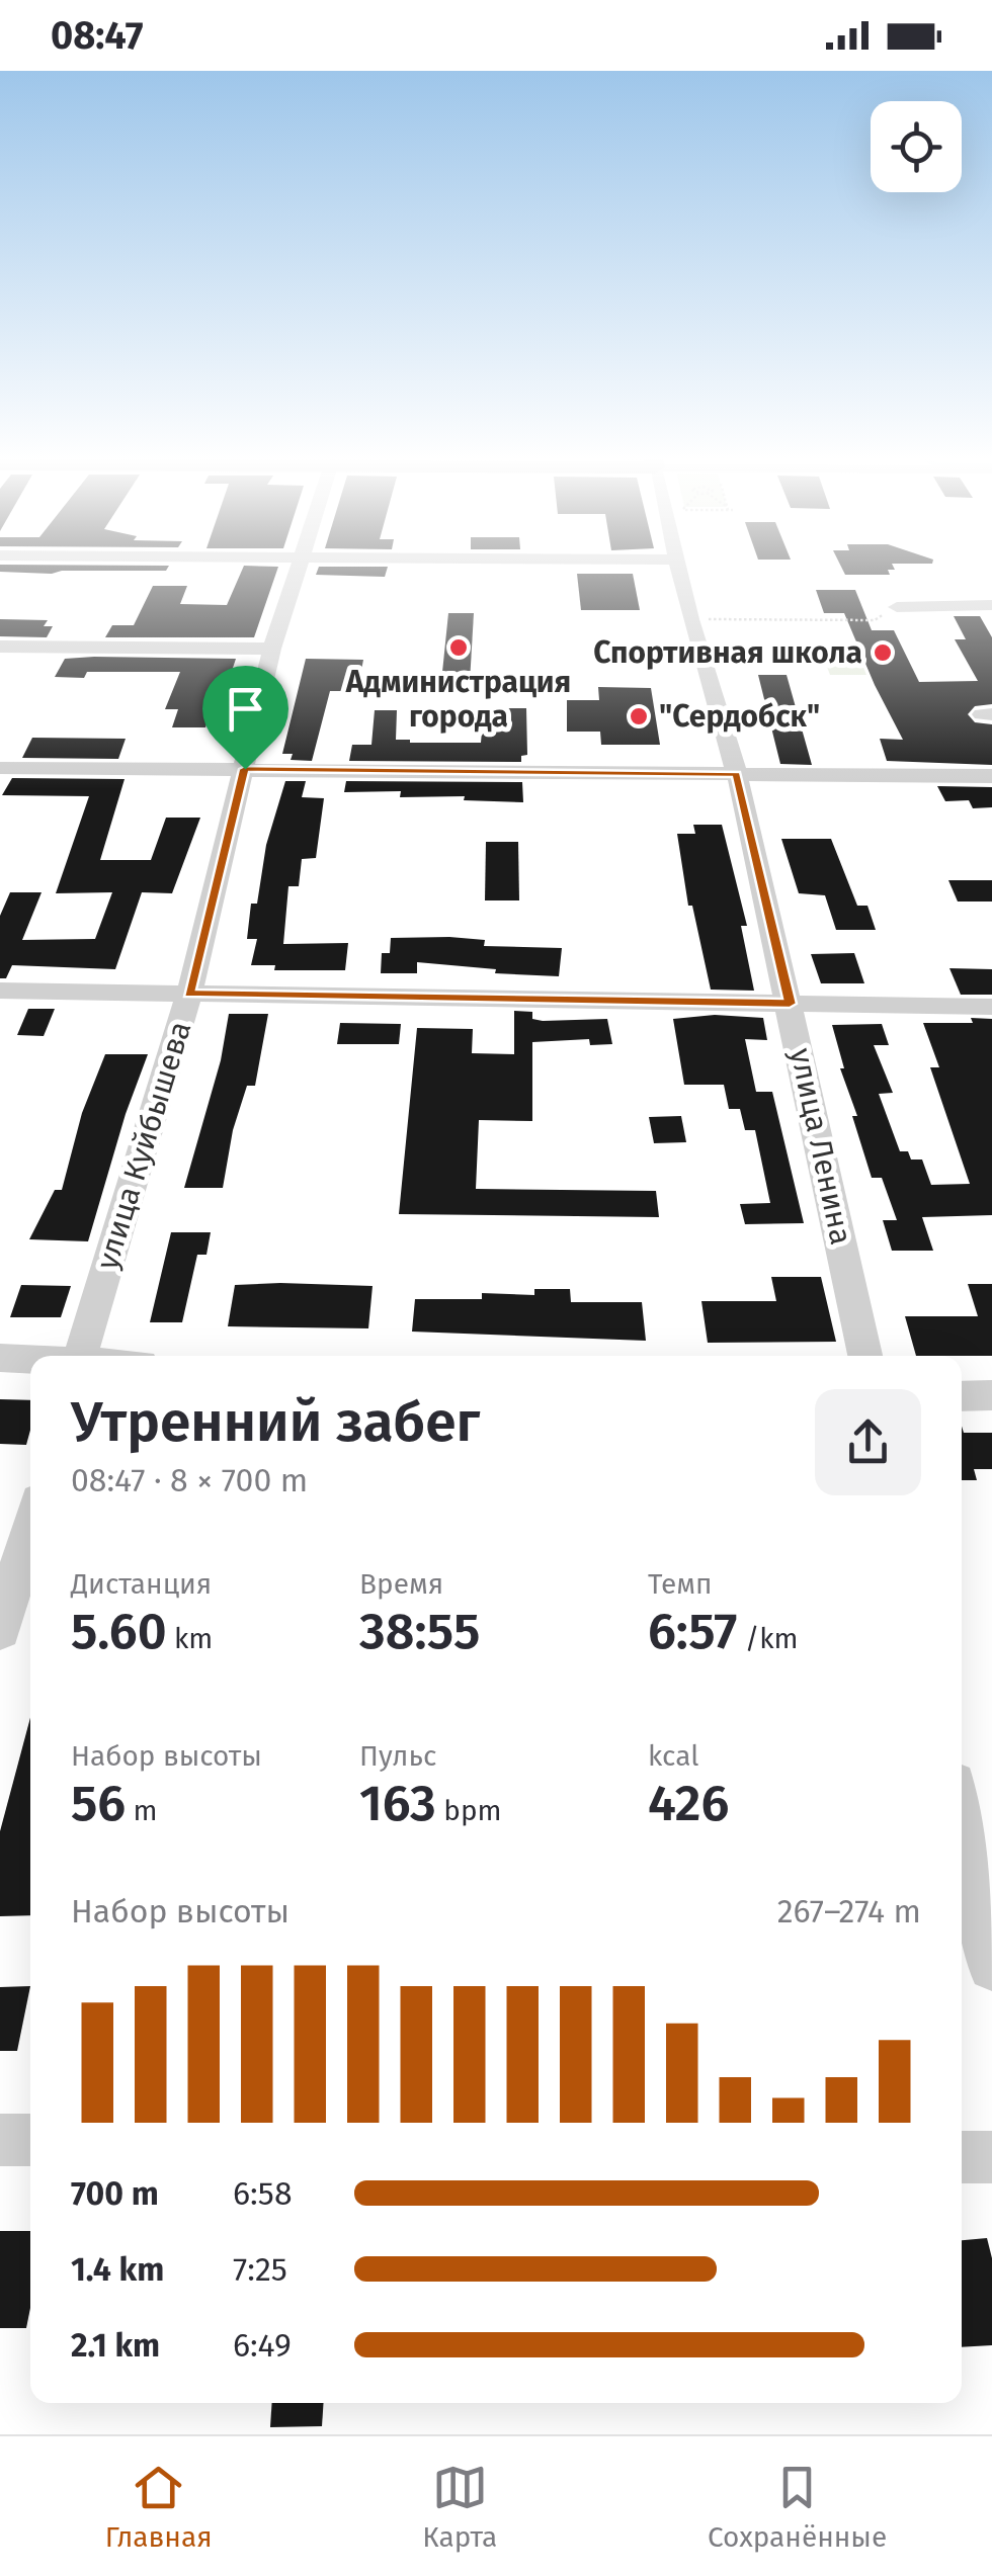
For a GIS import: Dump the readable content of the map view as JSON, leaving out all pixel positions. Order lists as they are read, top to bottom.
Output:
{
  "streets": {
    "street": ["улица Куйбышева", "улица Ленина"]
  },
  "places": ["Администрация города", "Спортивная школа", "\"Сердобск\""],
  "page": {
    "status": "08:47",
    "heading": ["Утренний забег", "08:47 · 8 × 700 m"],
    "stats": [
      ["Дистанция", "5.60 km"],
      ["Время", "38:55"],
      ["Темп", "6:57 /km"],
      ["Набор высоты", "56 m"],
      ["Пульс", "163 bpm"],
      ["kcal", "426"]
    ],
    "chart": ["Набор высоты", "267–274 m"],
    "list": [
      {
        "name": "700 m",
        "note": "6:58"
      },
      {
        "name": "1.4 km",
        "note": "7:25"
      },
      {
        "name": "2.1 km",
        "note": "6:49"
      }
    ],
    "tabs": ["Главная", "Карта", "Сохранённые"]
  }
}
